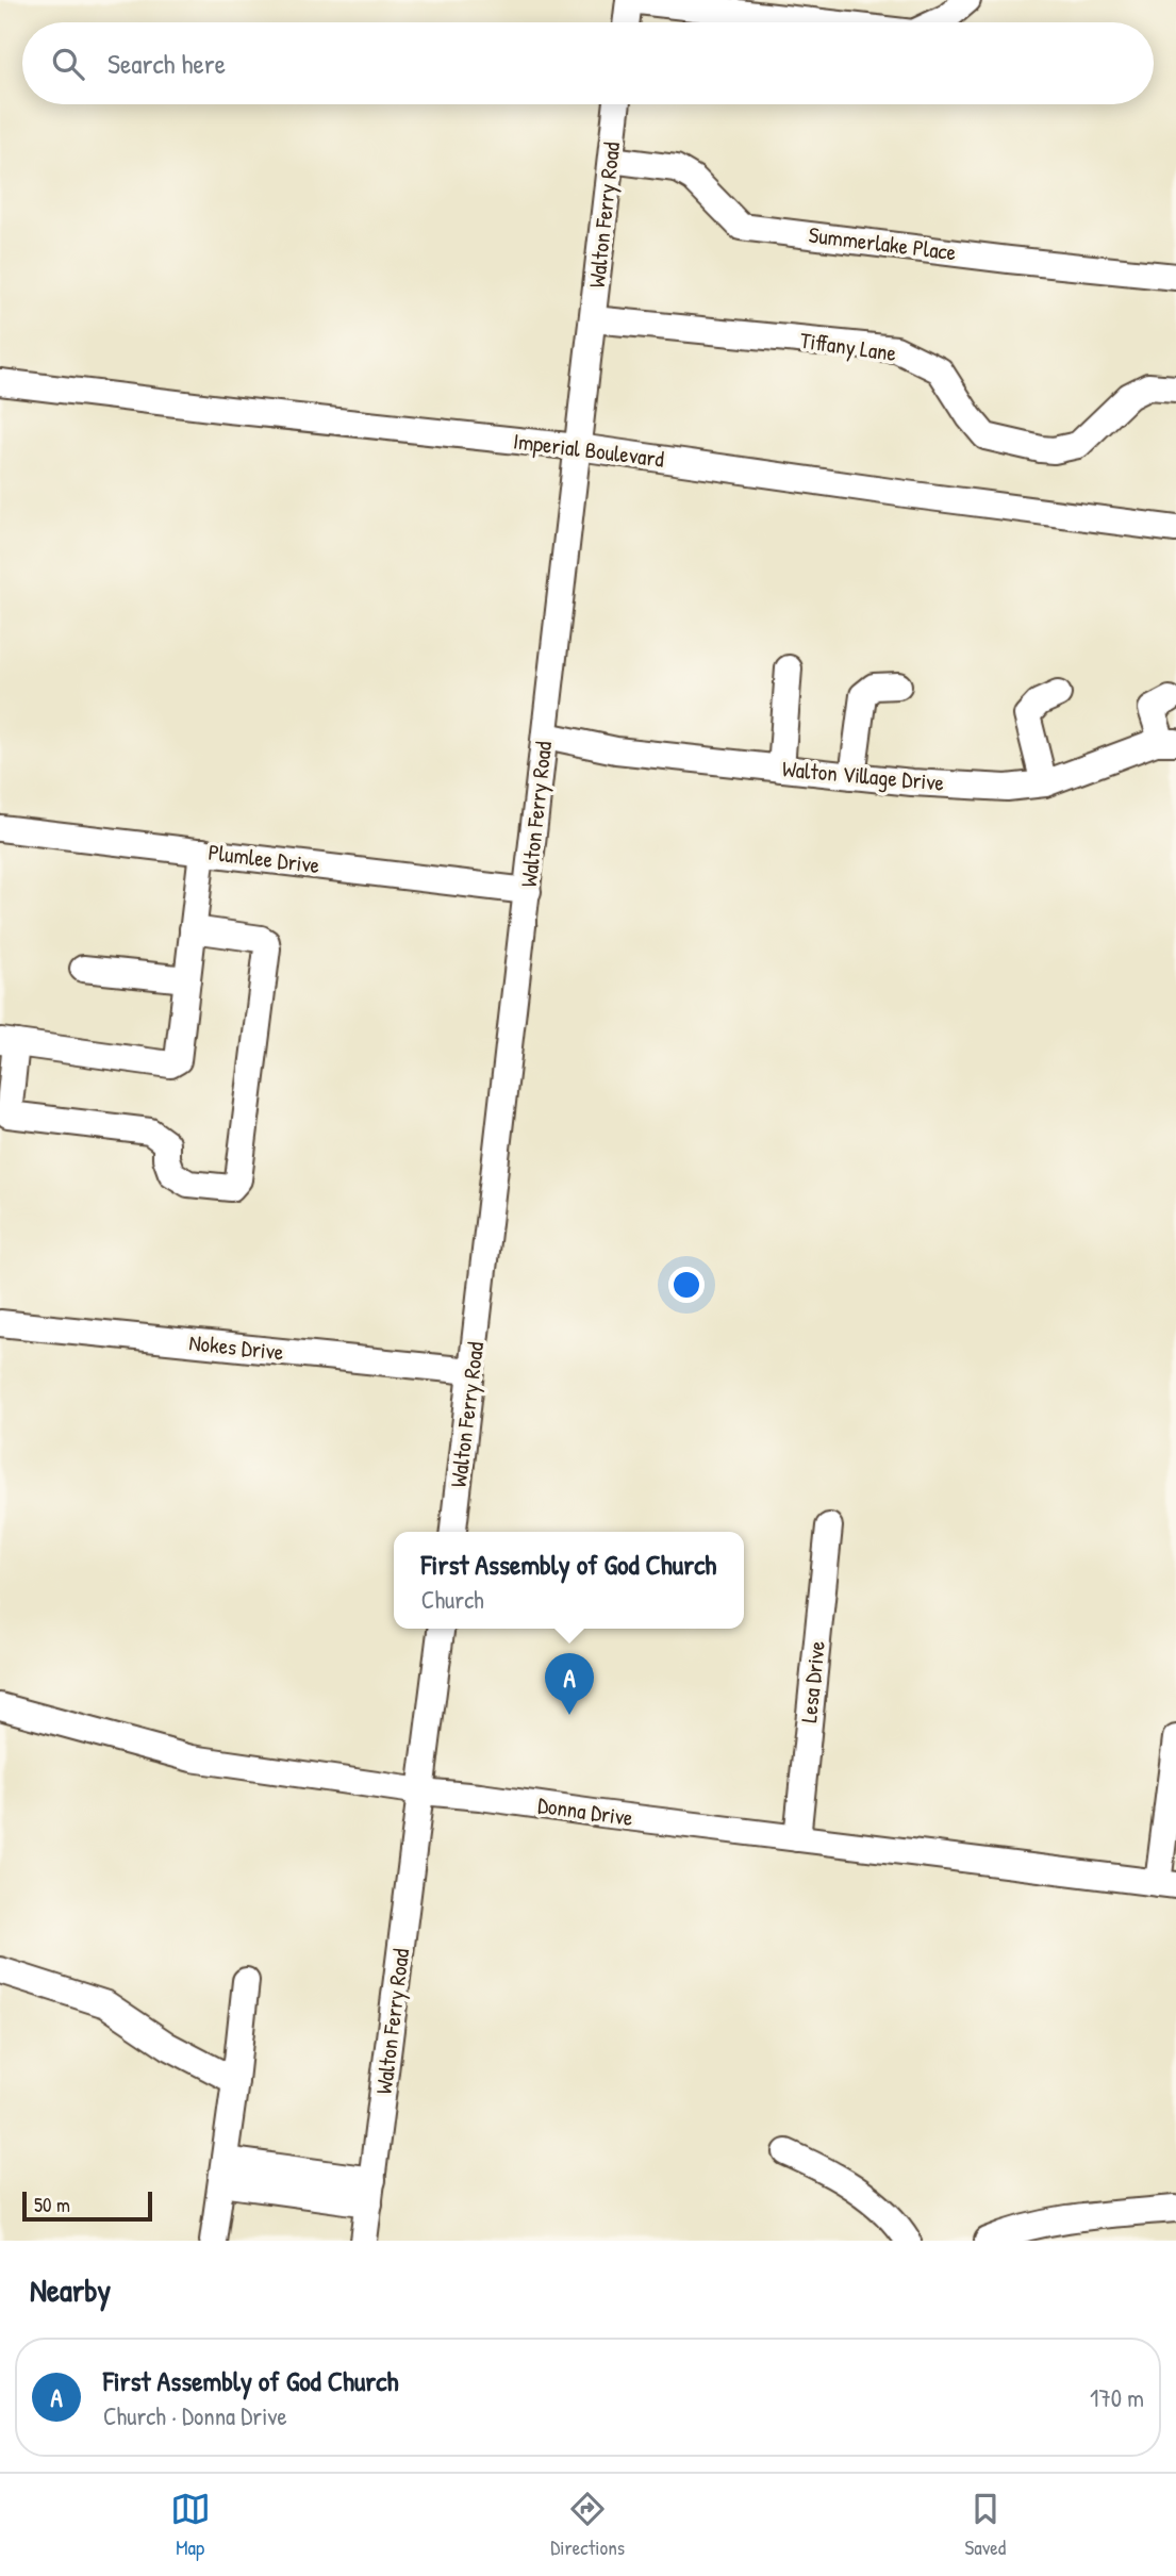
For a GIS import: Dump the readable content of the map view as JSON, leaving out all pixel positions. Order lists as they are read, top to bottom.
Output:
{
  "streets": {
    "street": [
      "Walton Ferry Road",
      "Summerlake Place",
      "Tiffany Lane",
      "Imperial Boulevard",
      "Walton Village Drive",
      "Plumlee Drive",
      "Nokes Drive",
      "Lesa Drive",
      "Donna Drive"
    ]
  },
  "crossings": [
    ["Walton Ferry Road", "Summerlake Place"],
    ["Walton Ferry Road", "Tiffany Lane"],
    ["Walton Ferry Road", "Imperial Boulevard"],
    ["Walton Ferry Road", "Walton Village Drive"],
    ["Walton Ferry Road", "Plumlee Drive"],
    ["Walton Ferry Road", "Nokes Drive"],
    ["Walton Ferry Road", "Donna Drive"],
    ["Lesa Drive", "Donna Drive"]
  ],
  "scale_bar": "50 m",
  "page": {
    "search": "Search here",
    "popup": ["First Assembly of God Church", "Church"],
    "pins": "A",
    "scale": "50 m",
    "heading": "Nearby",
    "list": [
      {
        "mark": "A",
        "name": "First Assembly of God Church",
        "note": "Church · Donna Drive",
        "value": "170 m"
      }
    ],
    "nav": ["Map", "Directions", "Saved"]
  }
}
